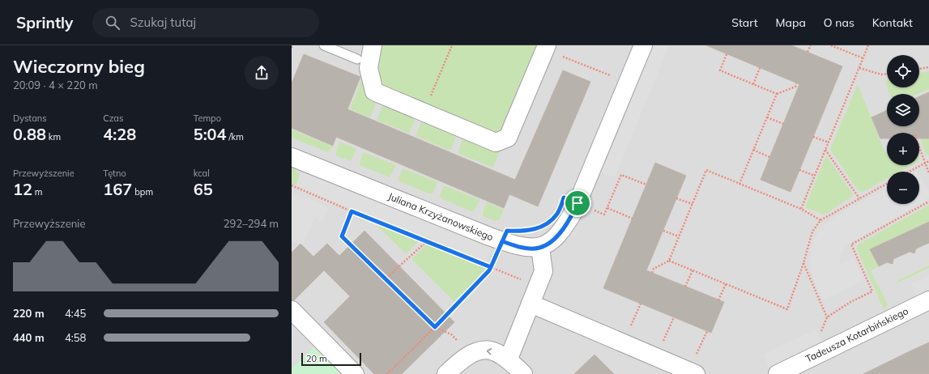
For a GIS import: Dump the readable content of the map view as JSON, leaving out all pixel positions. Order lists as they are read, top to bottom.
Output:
{
  "streets": {
    "street": ["Juliana Krzyżanowskiego", "Tadeusza Kotarbińskiego"]
  },
  "scale_bar": "20 m",
  "page": {
    "header": "Sprintly",
    "search": "Szukaj tutaj",
    "nav": [
      "Start",
      "Mapa",
      "O nas",
      "Kontakt"
    ],
    "heading": ["Wieczorny bieg", "20:09 · 4 × 220 m"],
    "map_buttons": ["+", "−"],
    "stats": [
      ["Dystans", "0.88 km"],
      ["Czas", "4:28"],
      ["Tempo", "5:04 /km"],
      ["Przewyższenie", "12 m"],
      ["Tętno", "167 bpm"],
      ["kcal", "65"]
    ],
    "chart": ["Przewyższenie", "292–294 m"],
    "list": [
      {
        "name": "220 m",
        "note": "4:45"
      },
      {
        "name": "440 m",
        "note": "4:58"
      }
    ],
    "scale": "20 m"
  }
}
